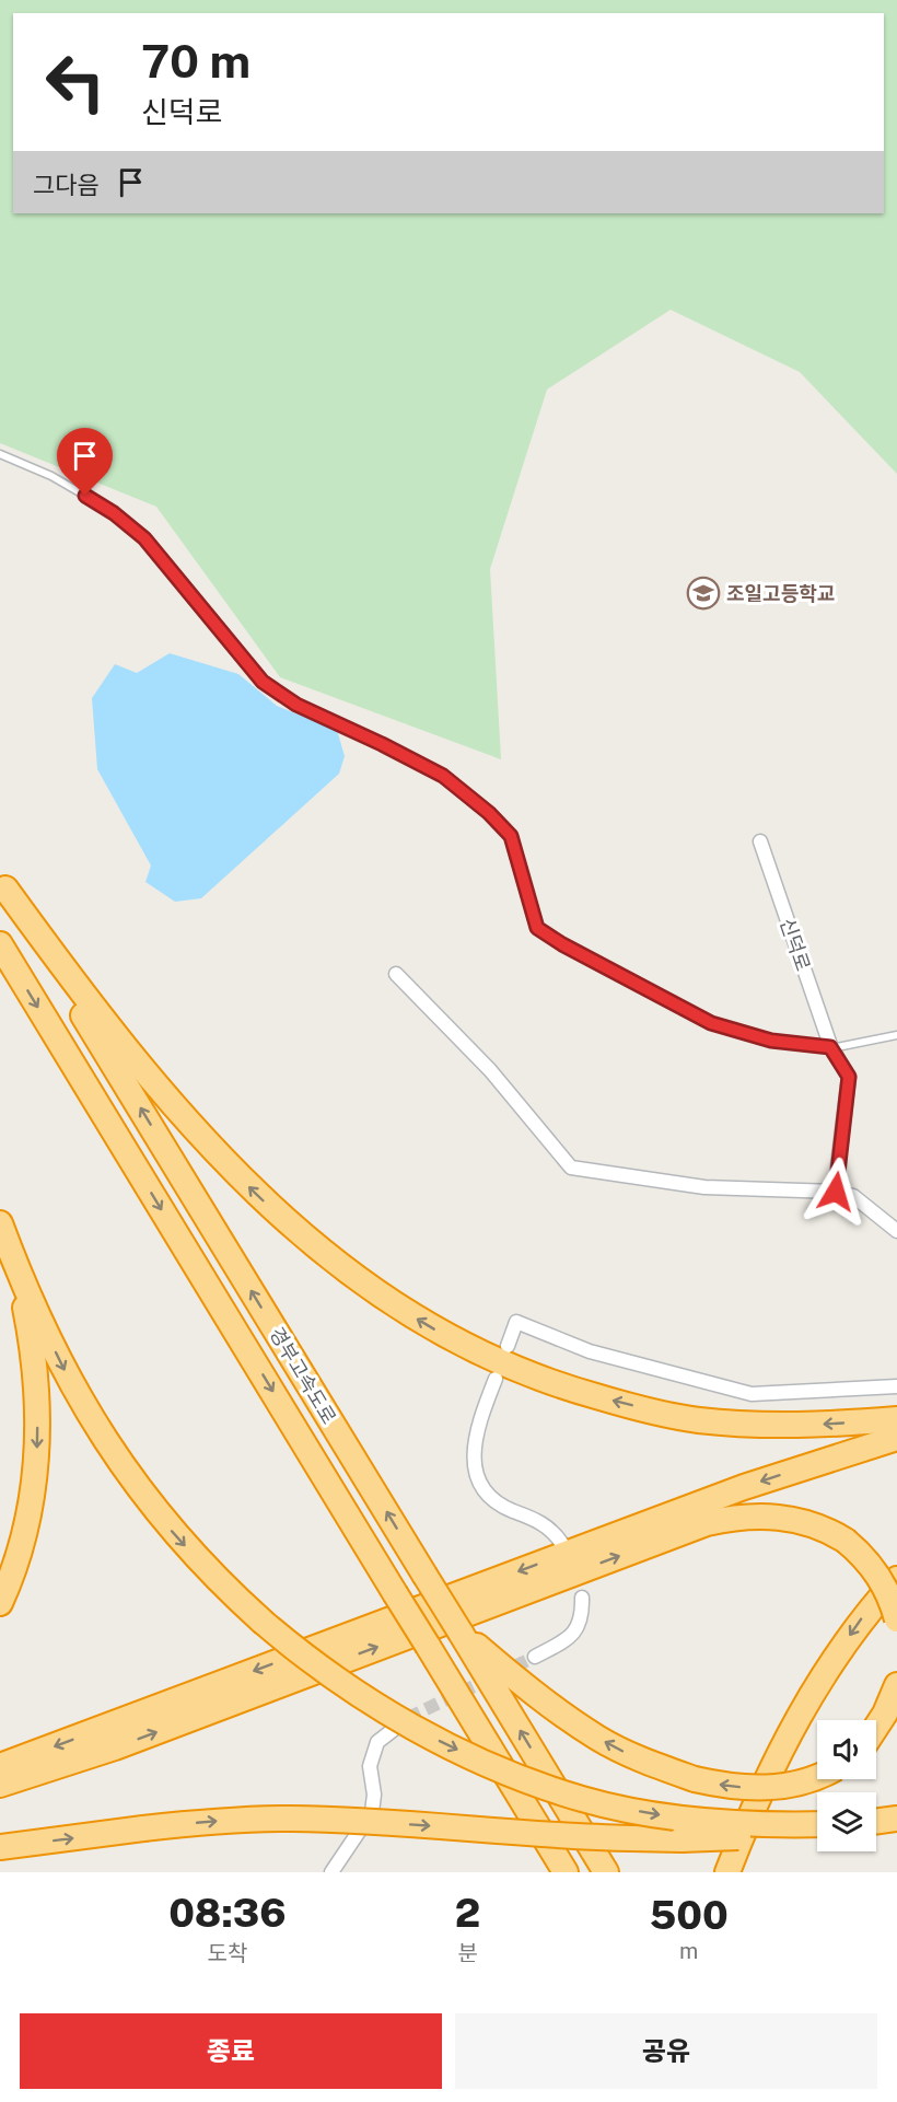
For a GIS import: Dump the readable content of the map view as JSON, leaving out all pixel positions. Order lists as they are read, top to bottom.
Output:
{
  "streets": {
    "highway": ["경부고속도로"],
    "street": ["신덕로"]
  },
  "places": {
    "school or university": ["조일고등학교"]
  },
  "page": {
    "turn": ["70 m", "신덕로"],
    "then": "그다음",
    "eta": [
      "08:36",
      "도착",
      "2",
      "분",
      "500",
      "m"
    ],
    "buttons": ["종료", "공유"]
  }
}
